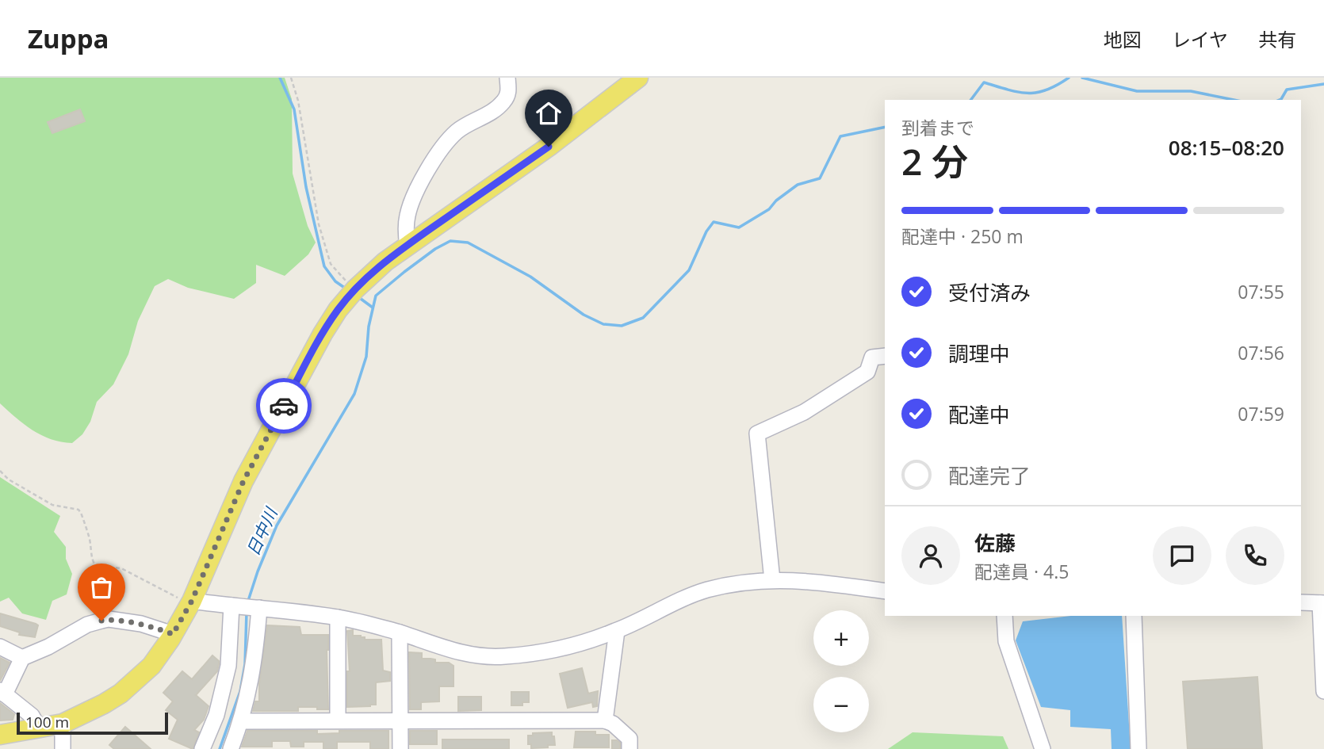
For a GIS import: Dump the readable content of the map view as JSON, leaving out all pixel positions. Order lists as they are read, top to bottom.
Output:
{
  "water": ["日中川"],
  "scale_bar": "100 m",
  "page": {
    "header": "Zuppa",
    "nav": ["地図", "レイヤ", "共有"],
    "heading": ["2 分", "到着まで", "08:15–08:20"],
    "panel": ["佐藤", "配達員 · 4.5"],
    "bar": "配達中 · 250 m",
    "list": [
      ["受付済み", "07:55"],
      ["調理中", "07:56"],
      ["配達中", "07:59"],
      "配達完了"
    ],
    "map_buttons": ["+", "−"],
    "scale": "100 m"
  }
}
